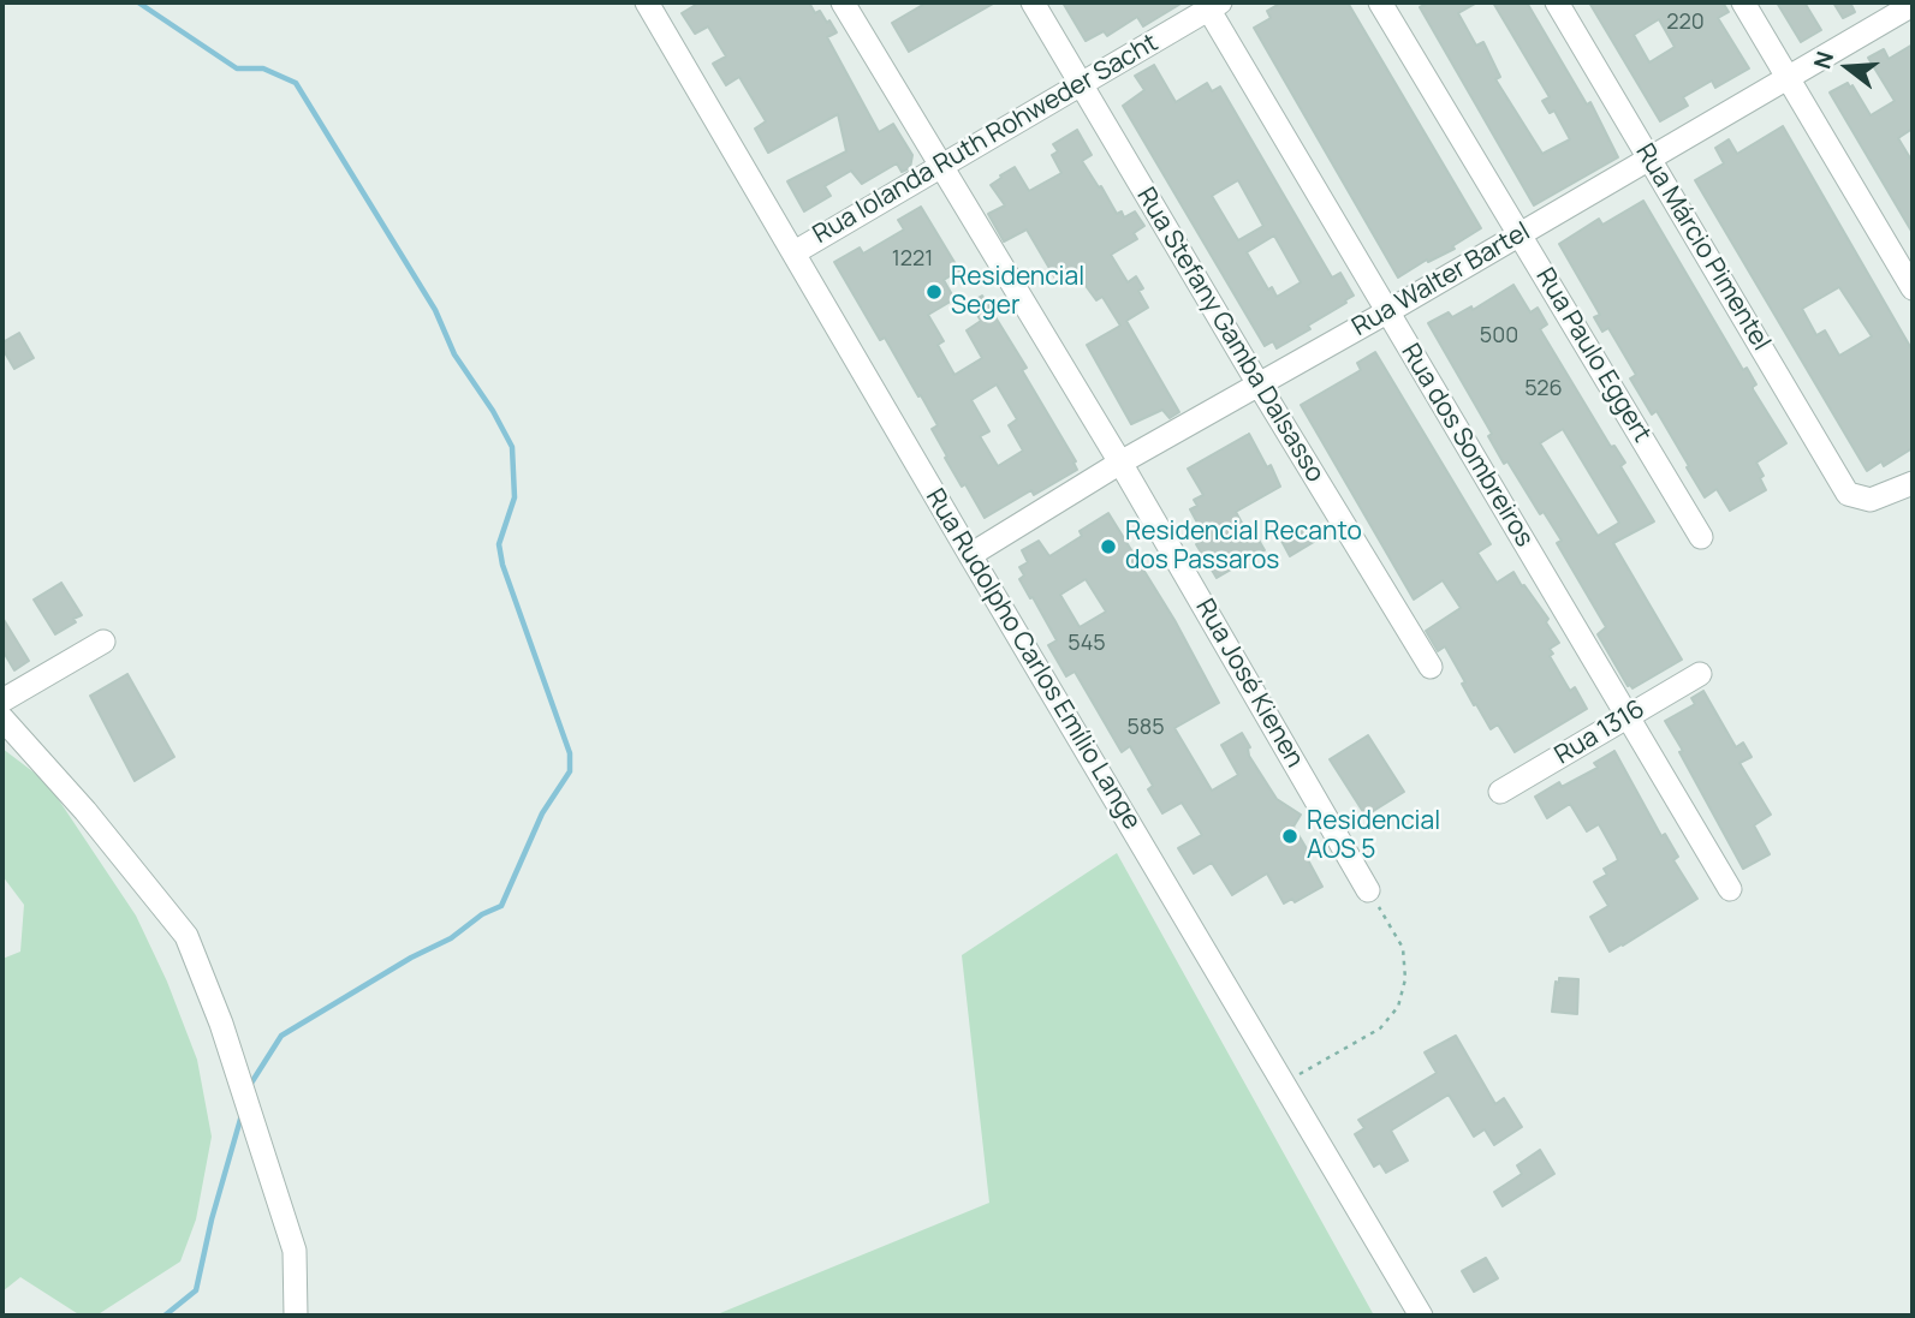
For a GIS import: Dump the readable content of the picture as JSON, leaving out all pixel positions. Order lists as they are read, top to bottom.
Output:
{
  "streets": {
    "street": [
      "Rua Iolanda Ruth Rohweder Sacht",
      "Rua Márcio Pimentel",
      "Rua Walter Bartel",
      "Rua Stefany Gamba Dalsasso",
      "Rua Paulo Eggert",
      "Rua dos Sombreiros",
      "Rua Rudolpho Carlos Emílio Lange",
      "Rua José Kienen",
      "Rua 1316"
    ]
  },
  "crossings": [
    ["Rua Iolanda Ruth Rohweder Sacht", "Rua Stefany Gamba Dalsasso"],
    ["Rua Iolanda Ruth Rohweder Sacht", "Rua dos Sombreiros"],
    ["Rua Iolanda Ruth Rohweder Sacht", "Rua Rudolpho Carlos Emílio Lange"],
    ["Rua Iolanda Ruth Rohweder Sacht", "Rua José Kienen"],
    ["Rua Márcio Pimentel", "Rua Walter Bartel"],
    ["Rua Walter Bartel", "Rua Stefany Gamba Dalsasso"],
    ["Rua Walter Bartel", "Rua Paulo Eggert"],
    ["Rua Walter Bartel", "Rua dos Sombreiros"],
    ["Rua Walter Bartel", "Rua Rudolpho Carlos Emílio Lange"],
    ["Rua Walter Bartel", "Rua José Kienen"],
    ["Rua dos Sombreiros", "Rua 1316"]
  ],
  "places": ["Residencial Seger", "Residencial Recanto dos Passaros", "Residencial AOS 5"],
  "house_numbers": [
    "220",
    "1221",
    "500",
    "526",
    "545",
    "585"
  ],
  "north": "left"
}
